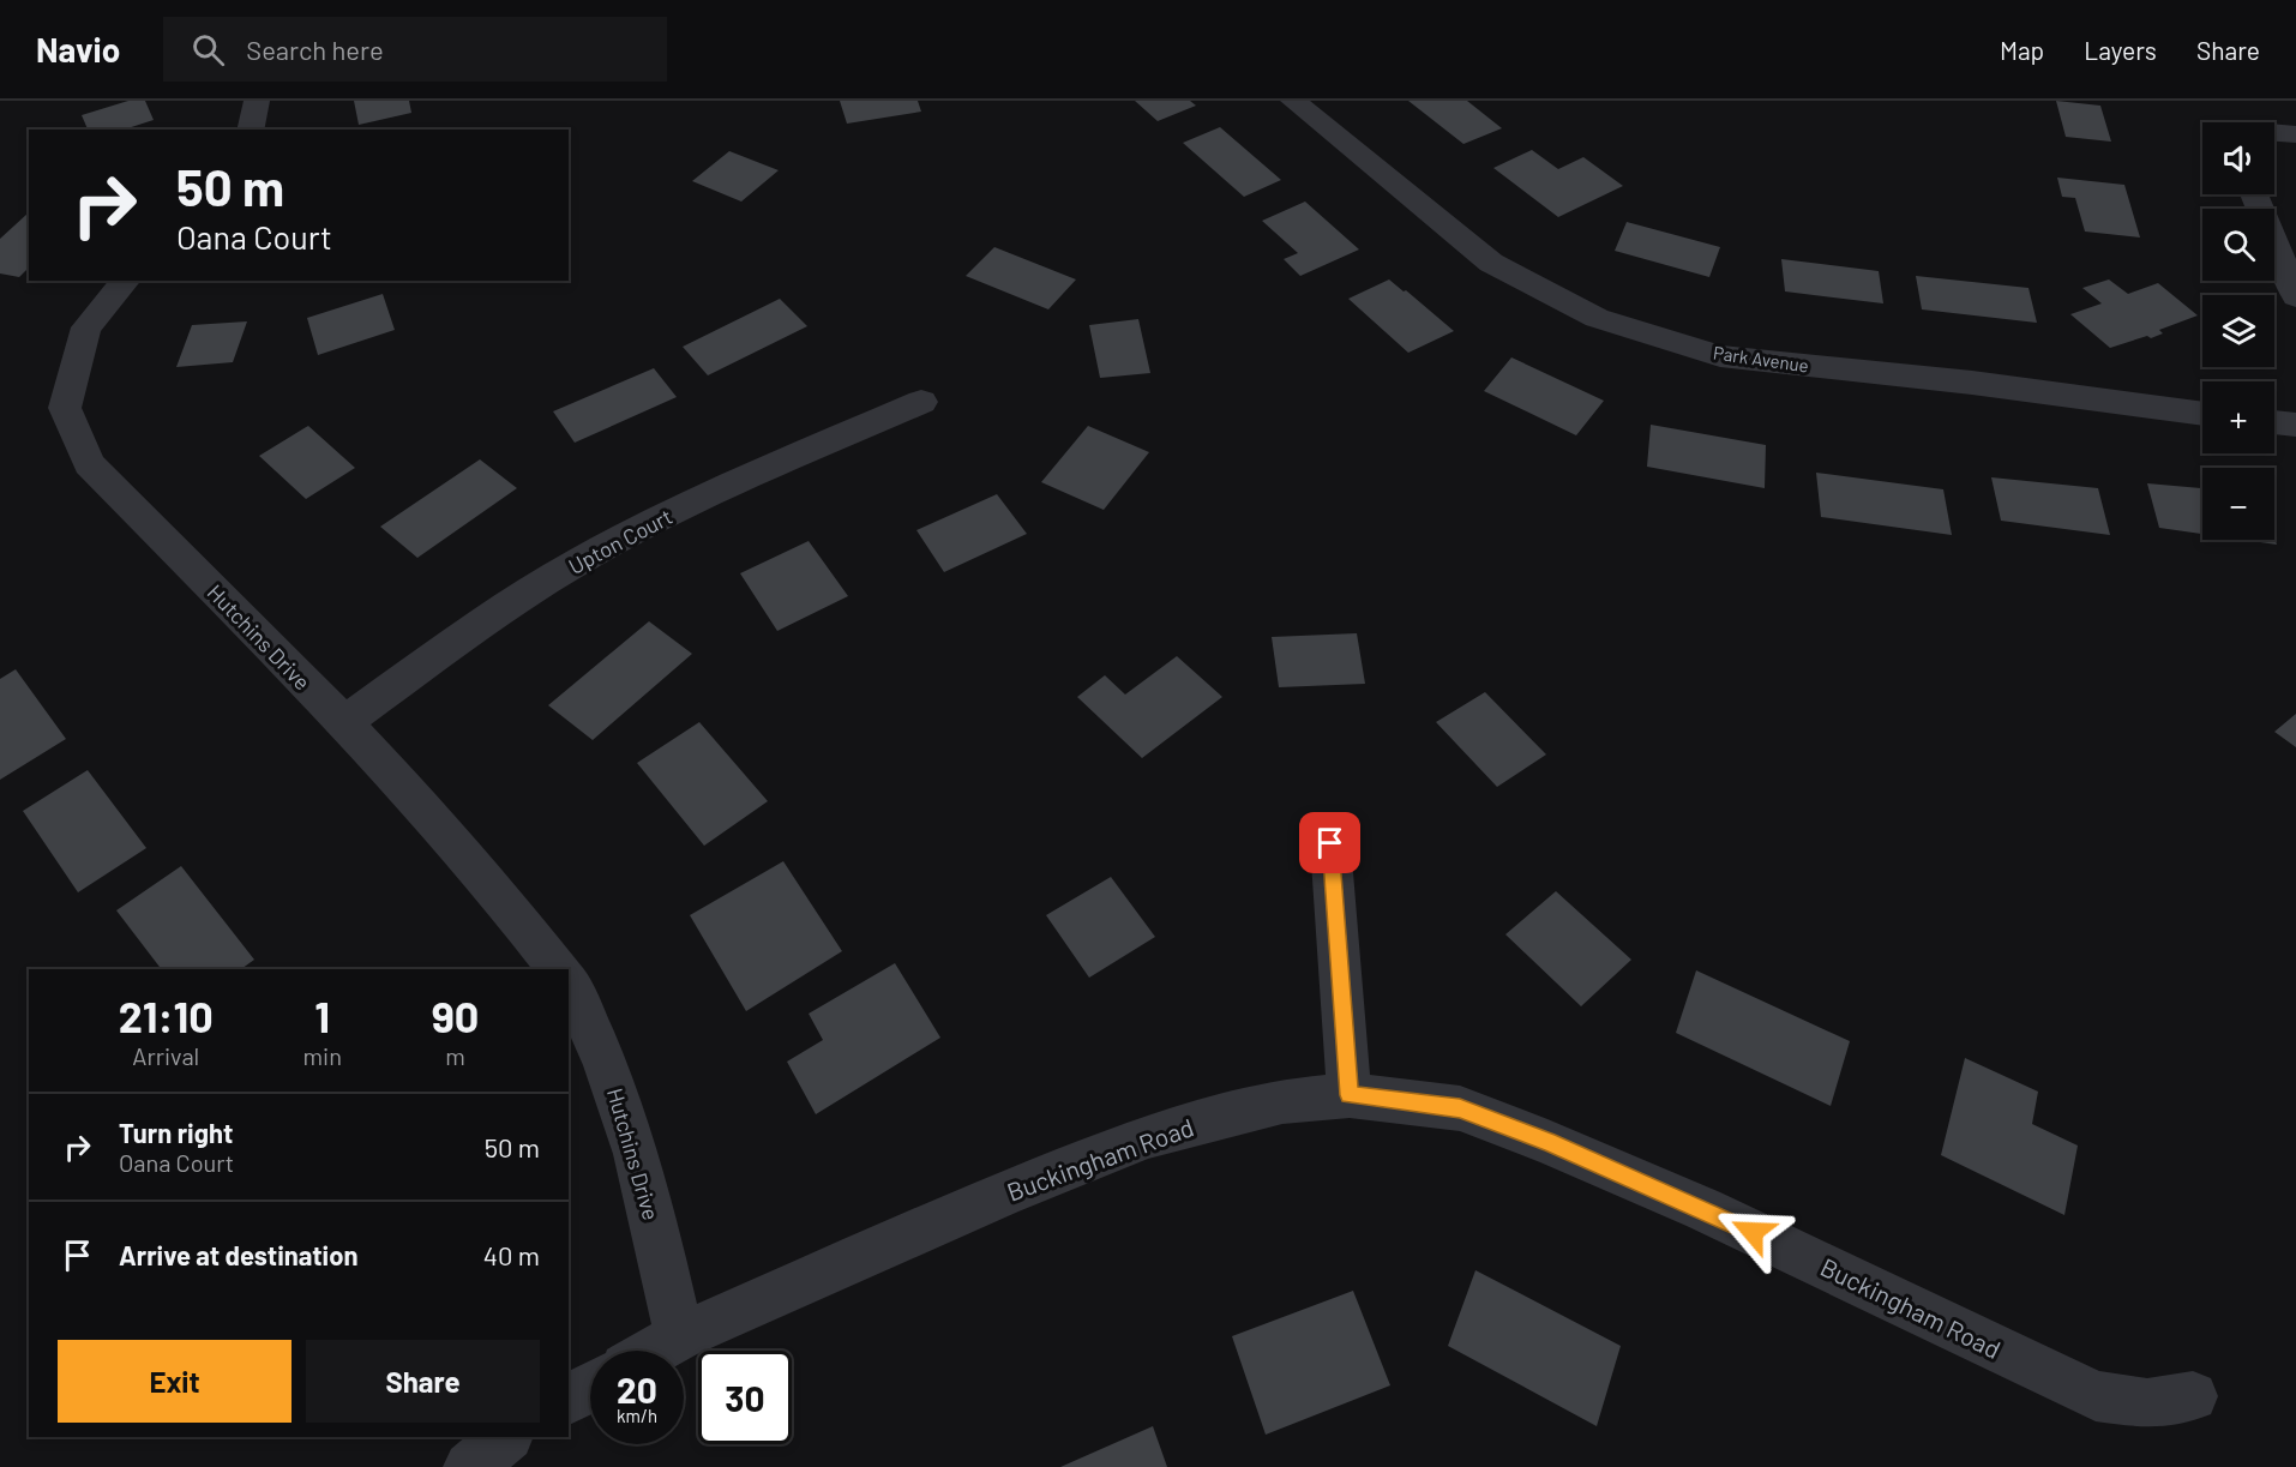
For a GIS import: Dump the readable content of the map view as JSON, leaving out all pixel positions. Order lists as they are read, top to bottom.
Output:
{
  "streets": {
    "street": [
      "Park Avenue",
      "Upton Court",
      "Hutchins Drive",
      "Buckingham Road"
    ]
  },
  "crossings": [
    ["Upton Court", "Hutchins Drive"],
    ["Hutchins Drive", "Buckingham Road"]
  ],
  "page": {
    "header": "Navio",
    "search": "Search here",
    "nav": ["Map", "Layers", "Share"],
    "map_buttons": ["+", "−"],
    "turn": ["50 m", "Oana Court"],
    "eta": [
      "21:10",
      "Arrival",
      "1",
      "min",
      "90",
      "m"
    ],
    "list": [
      {
        "name": "Turn right",
        "note": "Oana Court",
        "value": "50 m"
      },
      {
        "name": "Arrive at destination",
        "value": "40 m"
      }
    ],
    "buttons": ["Exit", "Share"],
    "speed": "20 km/h",
    "limit": "30"
  }
}
